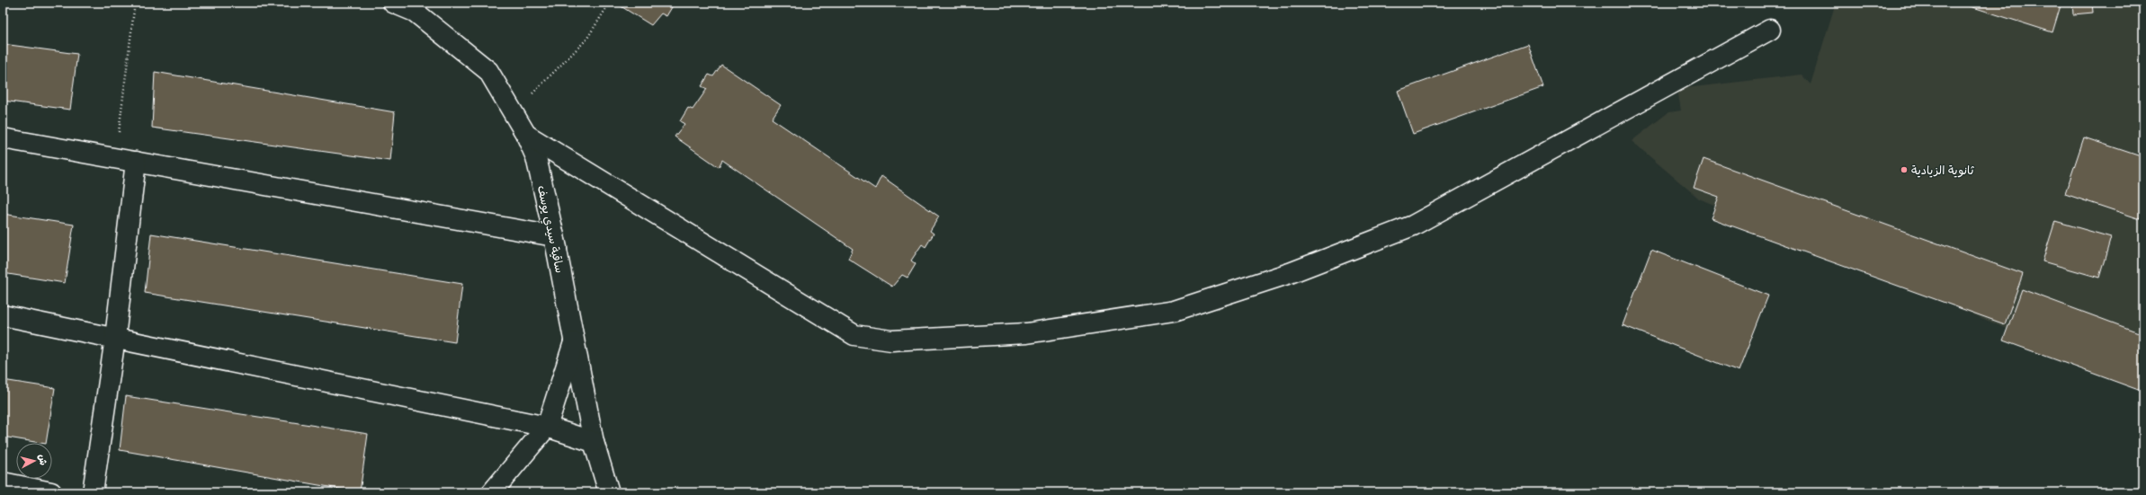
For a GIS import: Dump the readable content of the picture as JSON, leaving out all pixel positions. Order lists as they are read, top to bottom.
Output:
{
  "streets": {
    "street": ["ساقية سيدي يوسف"]
  },
  "places": ["ثانوية الزيادية"],
  "north": "right"
}
